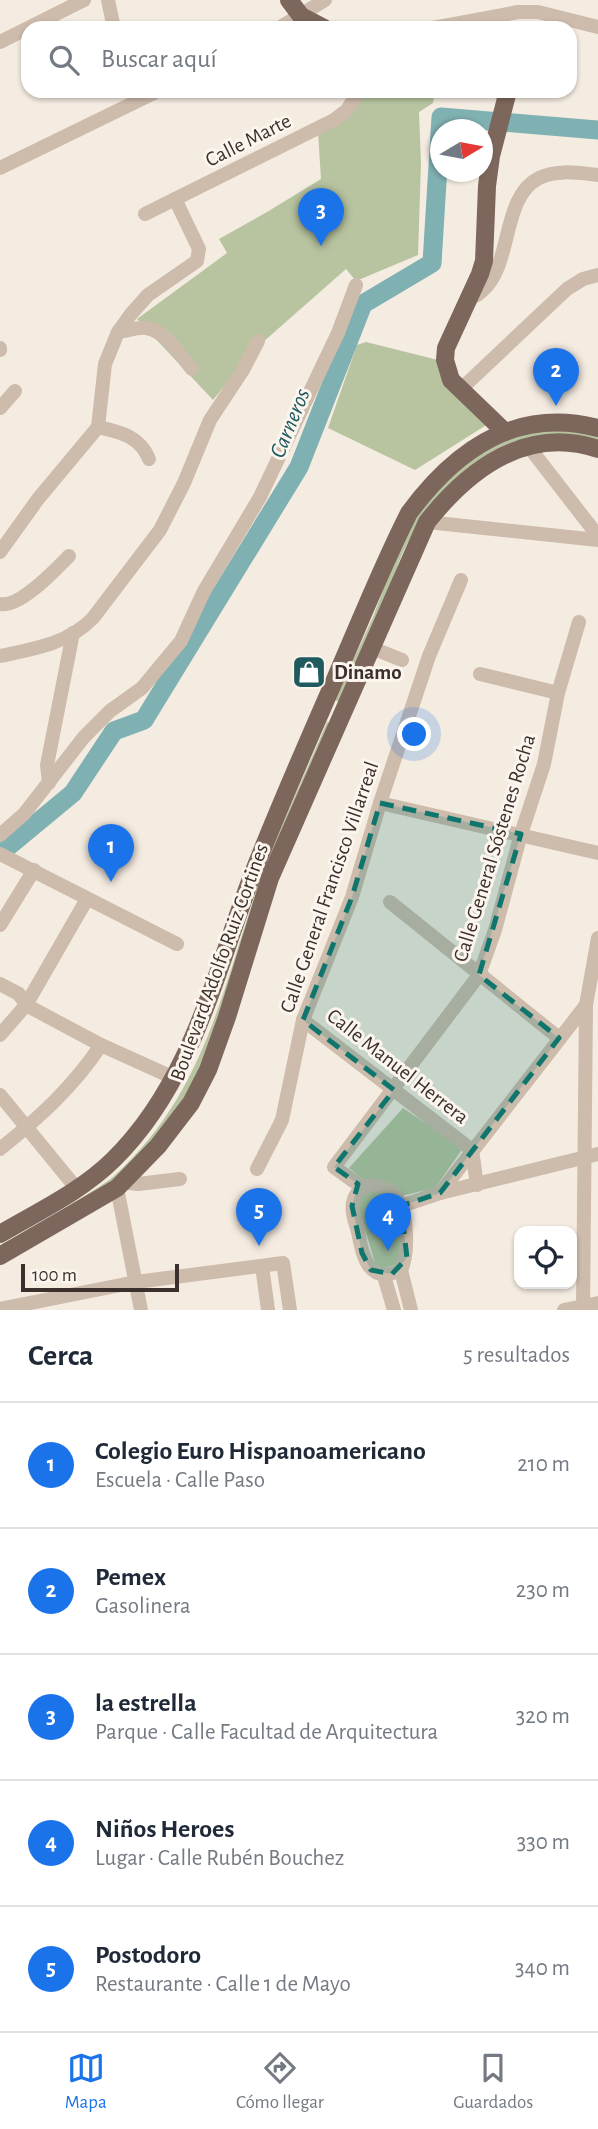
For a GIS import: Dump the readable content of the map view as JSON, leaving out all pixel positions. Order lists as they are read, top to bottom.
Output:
{
  "streets": {
    "main road": ["Boulevard Adolfo Ruiz Cortines"],
    "street": [
      "Calle Marte",
      "Calle General Sóstenes Rocha",
      "Calle General Francisco Villarreal",
      "Calle Manuel Herrera"
    ]
  },
  "crossings": [
    ["Calle General Sóstenes Rocha", "Calle Manuel Herrera"],
    ["Calle General Francisco Villarreal", "Calle Manuel Herrera"]
  ],
  "water": ["Carneros"],
  "places": {
    "shop": ["Dinamo"]
  },
  "scale_bar": "100 m",
  "north": "right",
  "page": {
    "search": "Buscar aquí",
    "pins": [
      "3",
      "2",
      "1",
      "5",
      "4"
    ],
    "scale": "100 m",
    "heading": ["Cerca", "5 resultados"],
    "list": [
      {
        "mark": "1",
        "name": "Colegio Euro Hispanoamericano",
        "note": "Escuela · Calle Paso",
        "value": "210 m"
      },
      {
        "mark": "2",
        "name": "Pemex",
        "note": "Gasolinera",
        "value": "230 m"
      },
      {
        "mark": "3",
        "name": "la estrella",
        "note": "Parque · Calle Facultad de Arquitectura",
        "value": "320 m"
      },
      {
        "mark": "4",
        "name": "Niños Heroes",
        "note": "Lugar · Calle Rubén Bouchez",
        "value": "330 m"
      },
      {
        "mark": "5",
        "name": "Postodoro",
        "note": "Restaurante · Calle 1 de Mayo",
        "value": "340 m"
      }
    ],
    "nav": ["Mapa", "Cómo llegar", "Guardados"]
  }
}
